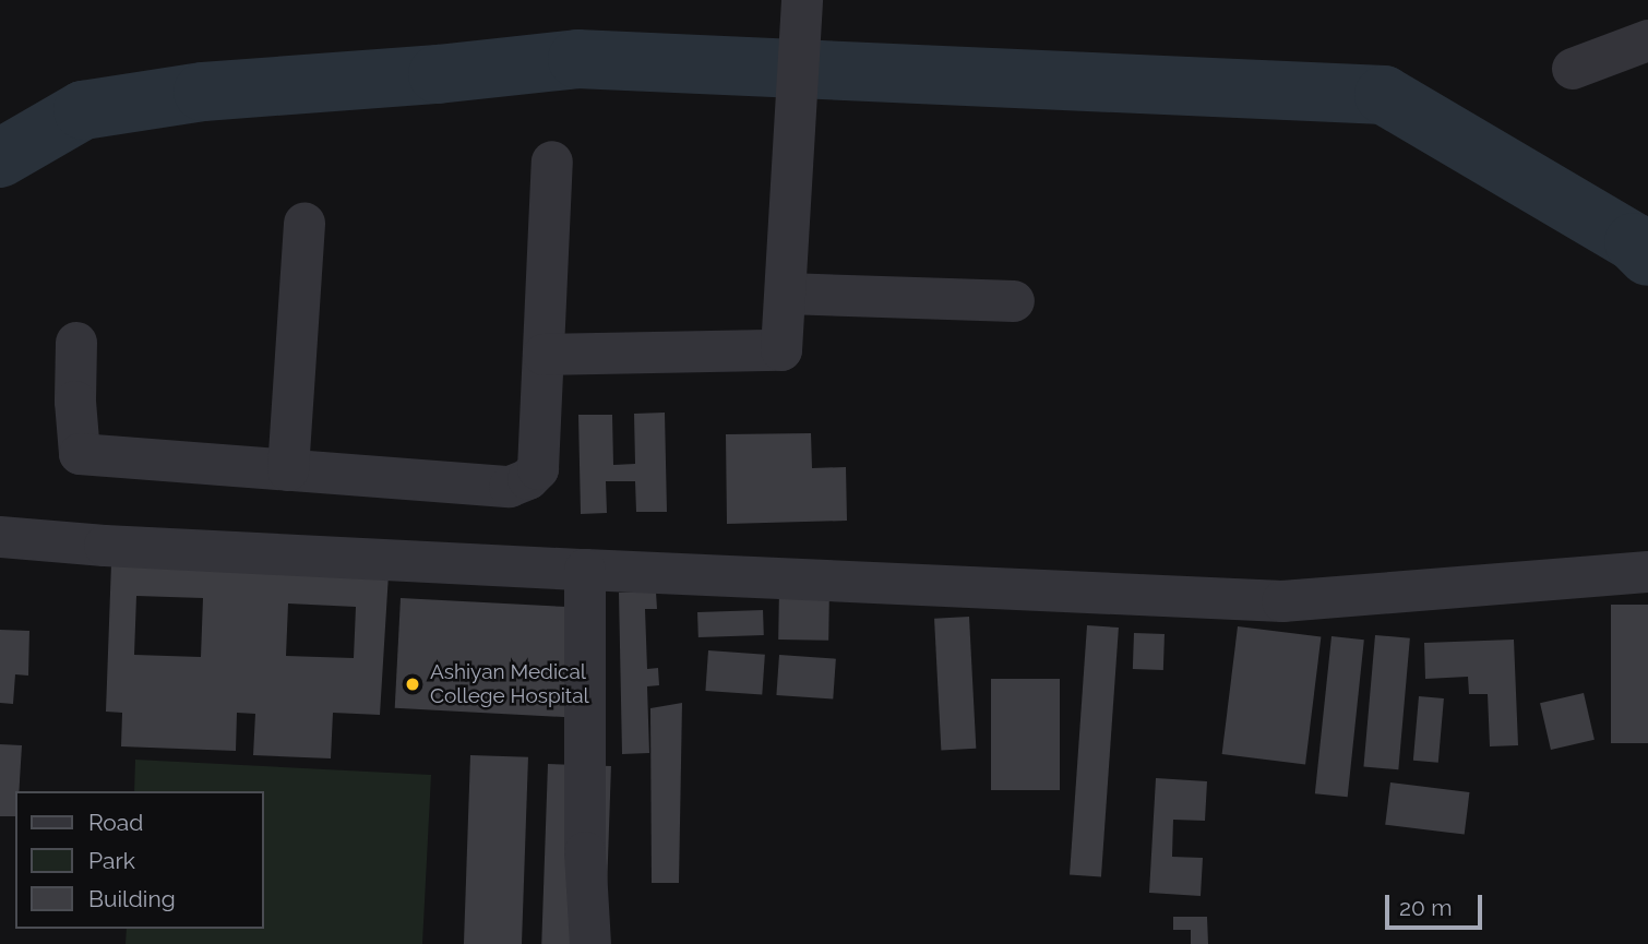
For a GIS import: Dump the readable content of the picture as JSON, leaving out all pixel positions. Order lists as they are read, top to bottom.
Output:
{
  "places": ["Ashiyan Medical College Hospital"],
  "legend": ["Road", "Park", "Building"],
  "scale_bar": "20 m"
}
